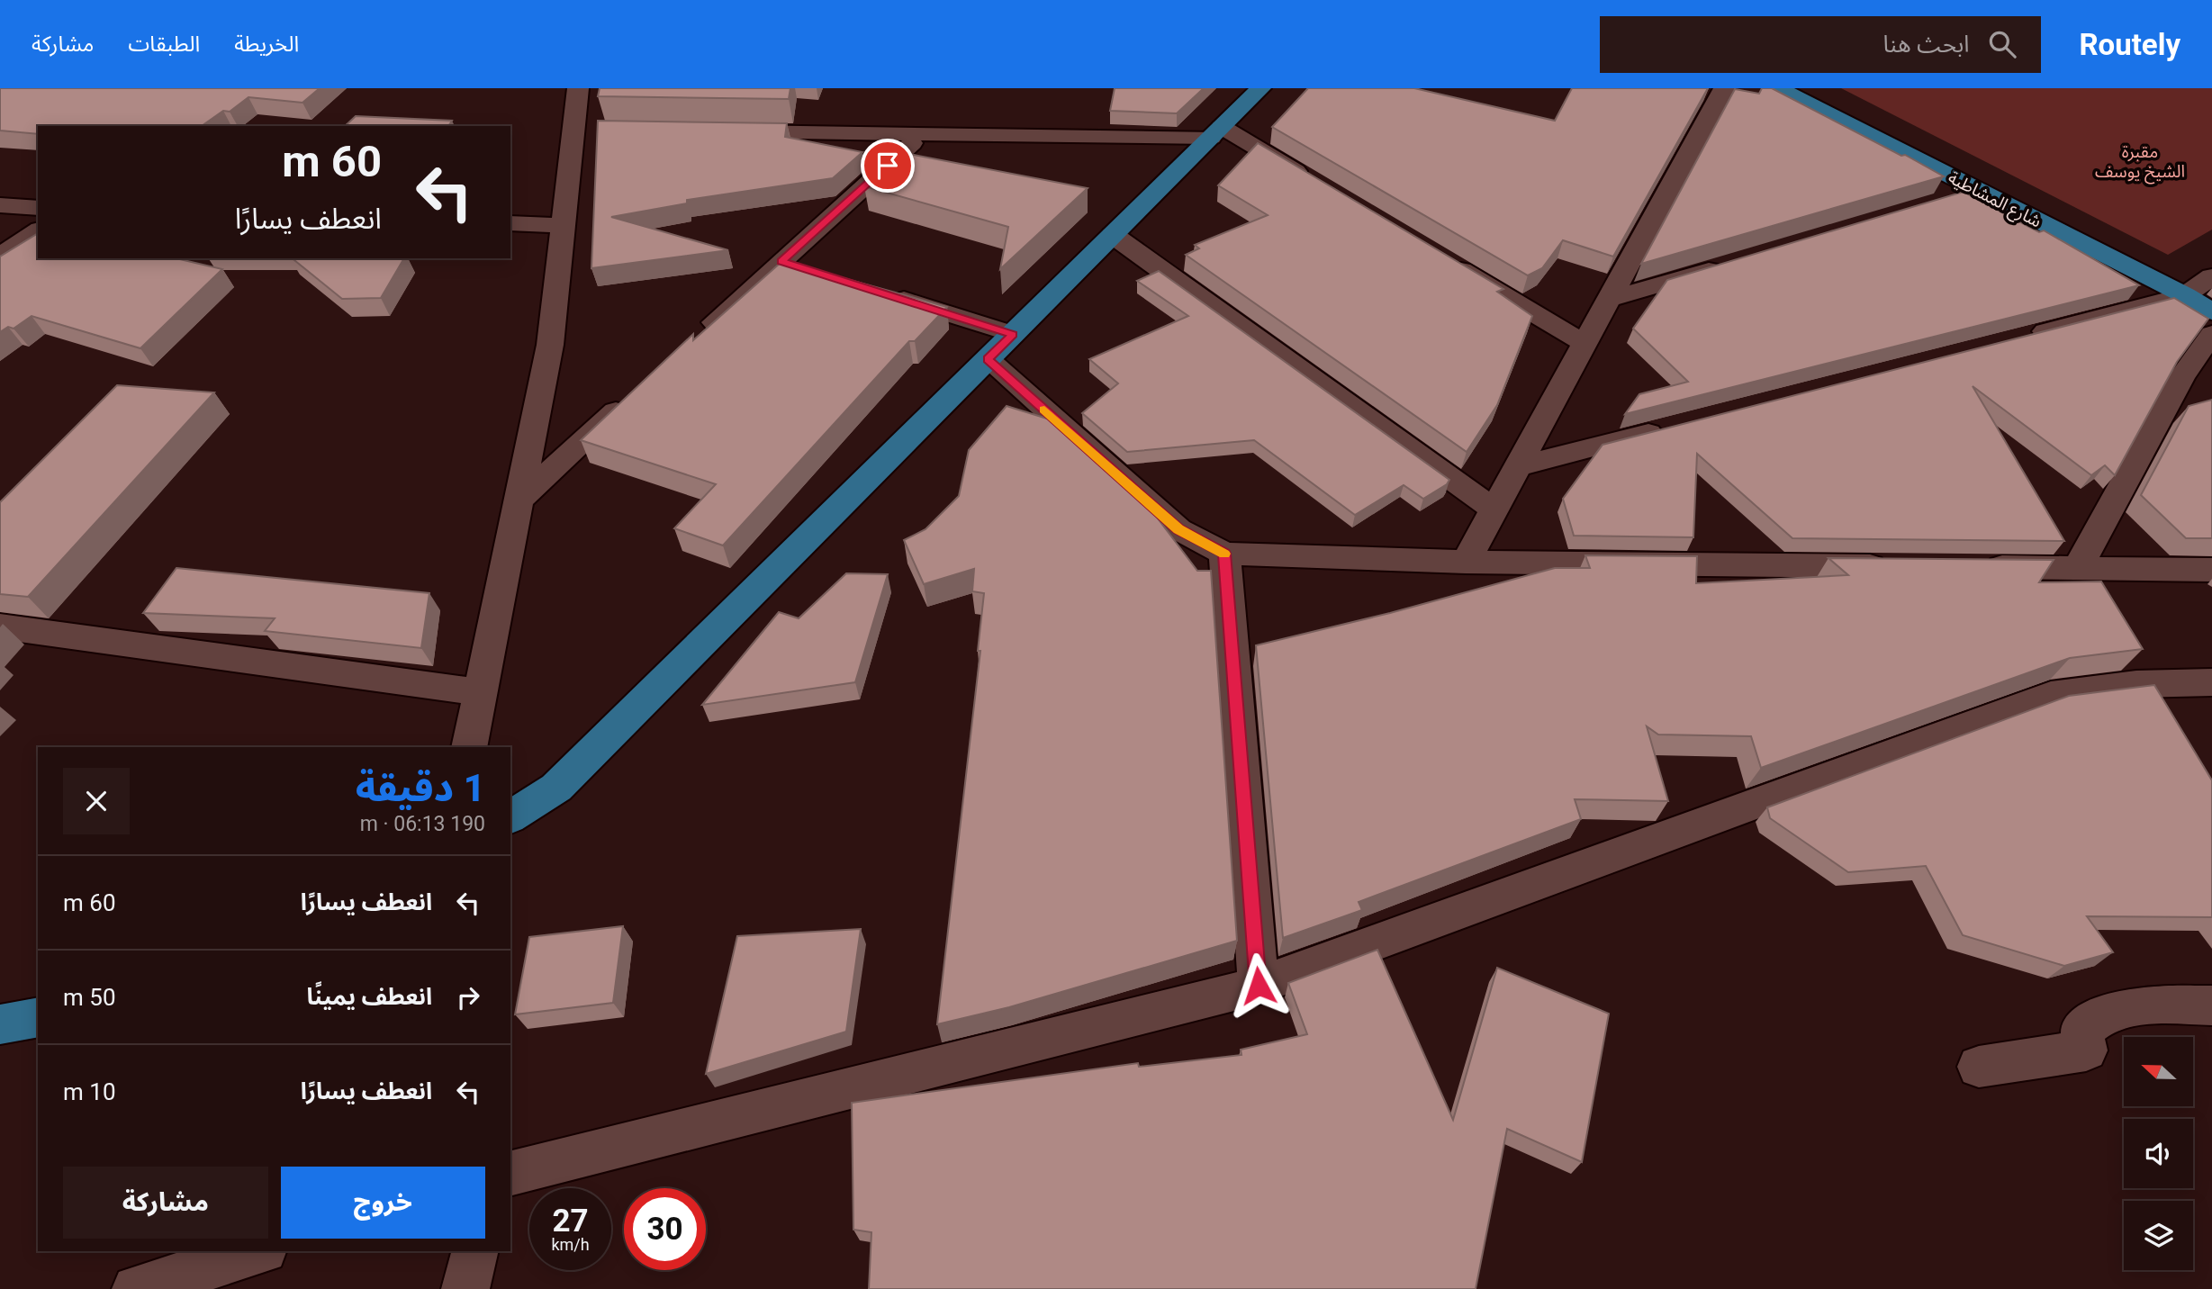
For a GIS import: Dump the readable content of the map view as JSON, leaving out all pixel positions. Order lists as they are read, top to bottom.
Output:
{
  "streets": {
    "main road": ["شارع المشاطية"]
  },
  "parks": ["مقبرة الشيخ يوسف"],
  "north": "left",
  "page": {
    "header": "Routely",
    "search": "ابحث هنا",
    "nav": ["الخريطة", "الطبقات", "مشاركة"],
    "turn": ["60 m", "انعطف يسارًا"],
    "heading": ["1 دقيقة", "190 m · 06:13"],
    "list": [
      {
        "name": "انعطف يسارًا",
        "value": "60 m"
      },
      {
        "name": "انعطف يمينًا",
        "value": "50 m"
      },
      {
        "name": "انعطف يسارًا",
        "value": "10 m"
      }
    ],
    "buttons": ["خروج", "مشاركة"],
    "speed": "27 km/h",
    "limit": "30"
  }
}
